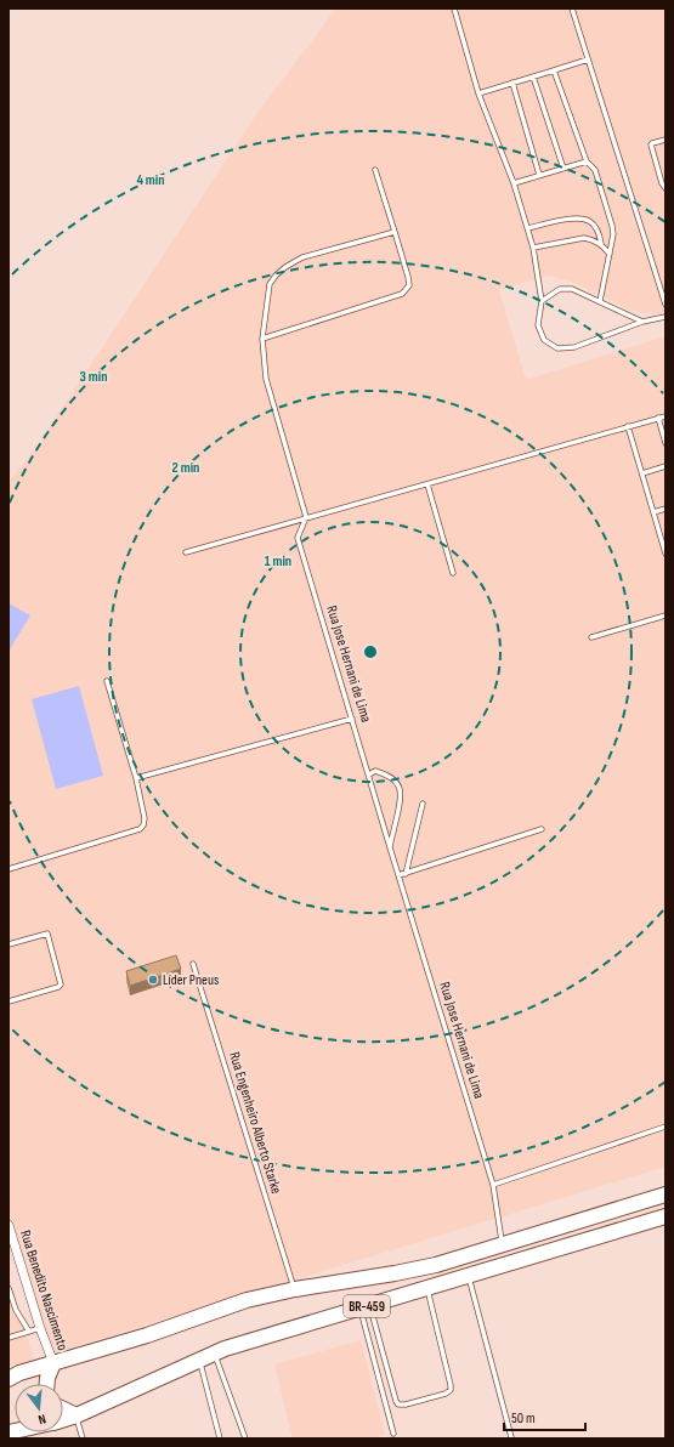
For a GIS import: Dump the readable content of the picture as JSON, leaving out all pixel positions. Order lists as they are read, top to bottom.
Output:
{
  "streets": {
    "highway": ["BR-459"],
    "street": ["Rua Benedito Nascimento"],
    "lane": ["Rua Jose Hernani de Lima", "Rua Engenheiro Alberto Starke"]
  },
  "crossings": [
    ["Rua Jose Hernani de Lima", "BR-459"],
    ["Rua Engenheiro Alberto Starke", "BR-459"],
    ["Rua Benedito Nascimento", "BR-459"]
  ],
  "places": ["Líder Pneus"],
  "scale_bar": "50 m",
  "north": "bottom",
  "rings": [
    "4 min",
    "3 min",
    "2 min",
    "1 min"
  ]
}
